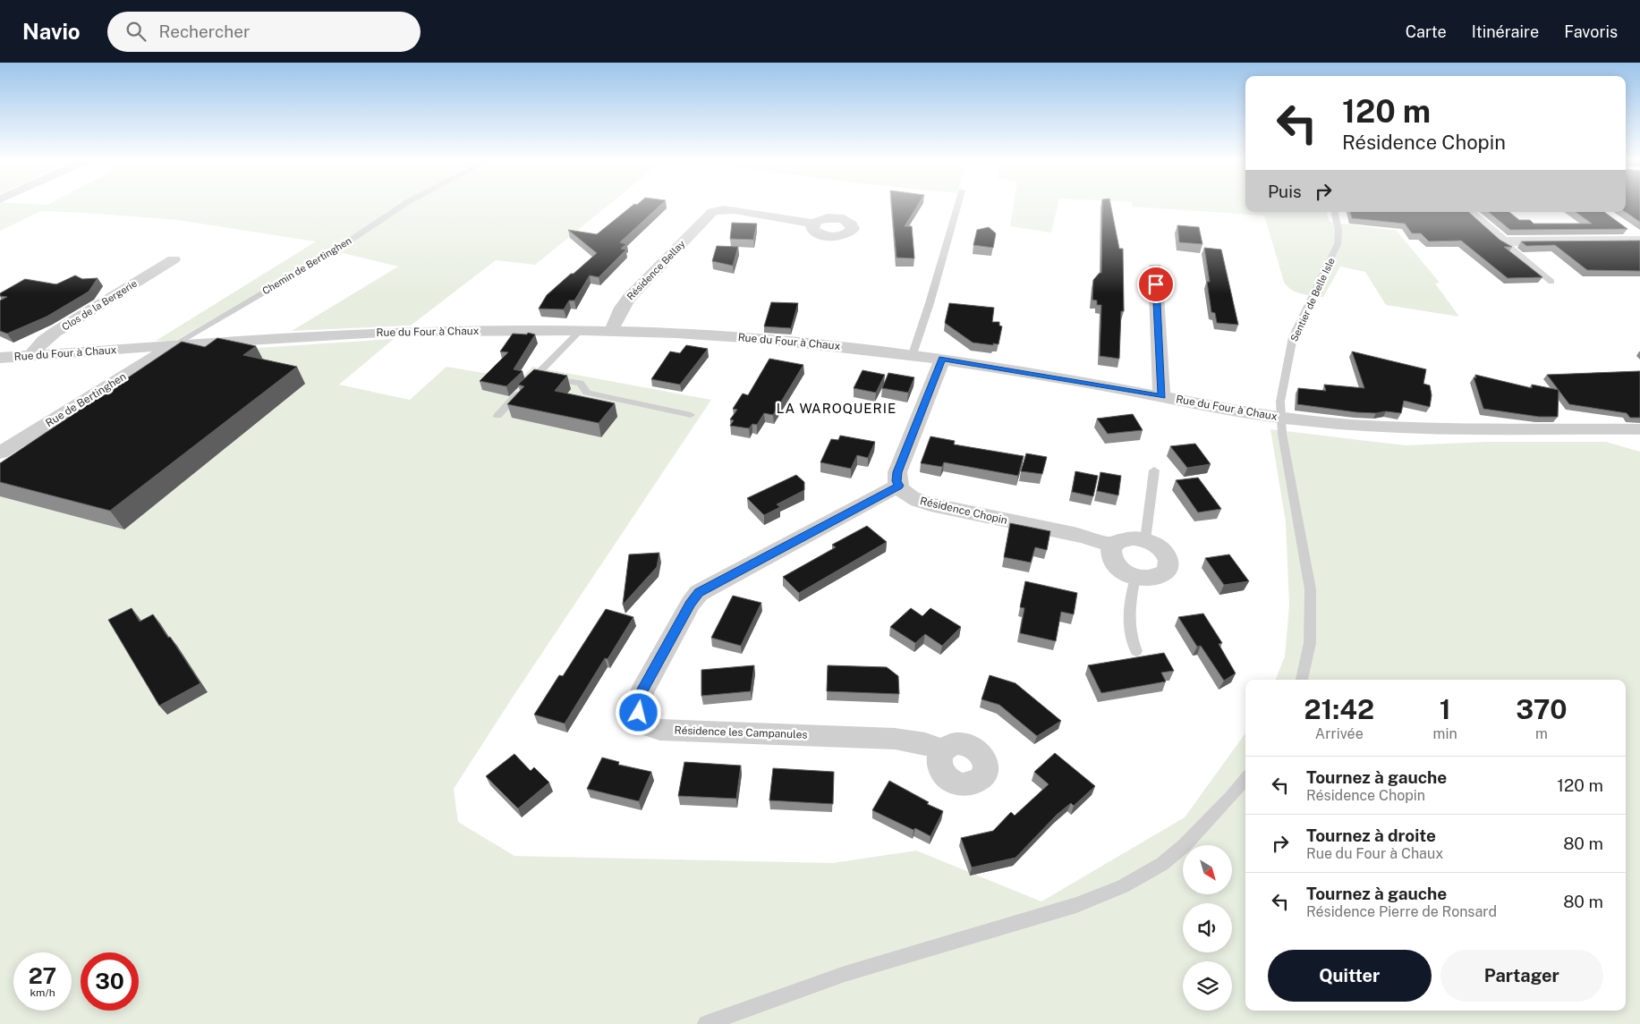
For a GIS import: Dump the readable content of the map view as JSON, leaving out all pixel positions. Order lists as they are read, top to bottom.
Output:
{
  "streets": {
    "street": [
      "Résidence Bellay",
      "Clos de la Bergerie",
      "Rue du Four à Chaux",
      "Rue de Bertinghen",
      "Résidence Chopin",
      "Résidence les Campanules"
    ],
    "lane": ["Chemin de Bertinghen", "Sentier de Belle Isle"]
  },
  "crossings": [
    ["Chemin de Bertinghen", "Rue du Four à Chaux"],
    ["Chemin de Bertinghen", "Rue de Bertinghen"],
    ["Résidence Bellay", "Rue du Four à Chaux"],
    ["Sentier de Belle Isle", "Rue du Four à Chaux"],
    ["Clos de la Bergerie", "Rue du Four à Chaux"],
    ["Rue du Four à Chaux", "Rue de Bertinghen"],
    ["Résidence Chopin", "Résidence les Campanules"]
  ],
  "districts": ["LA WAROQUERIE"],
  "north": "bottom right",
  "page": {
    "header": "Navio",
    "search": "Rechercher",
    "nav": ["Carte", "Itinéraire", "Favoris"],
    "turn": ["120 m", "Résidence Chopin"],
    "then": "Puis",
    "eta": [
      "21:42",
      "Arrivée",
      "1",
      "min",
      "370",
      "m"
    ],
    "list": [
      {
        "name": "Tournez à gauche",
        "note": "Résidence Chopin",
        "value": "120 m"
      },
      {
        "name": "Tournez à droite",
        "note": "Rue du Four à Chaux",
        "value": "80 m"
      },
      {
        "name": "Tournez à gauche",
        "note": "Résidence Pierre de Ronsard",
        "value": "80 m"
      }
    ],
    "buttons": ["Quitter", "Partager"],
    "speed": "27 km/h",
    "limit": "30"
  }
}
